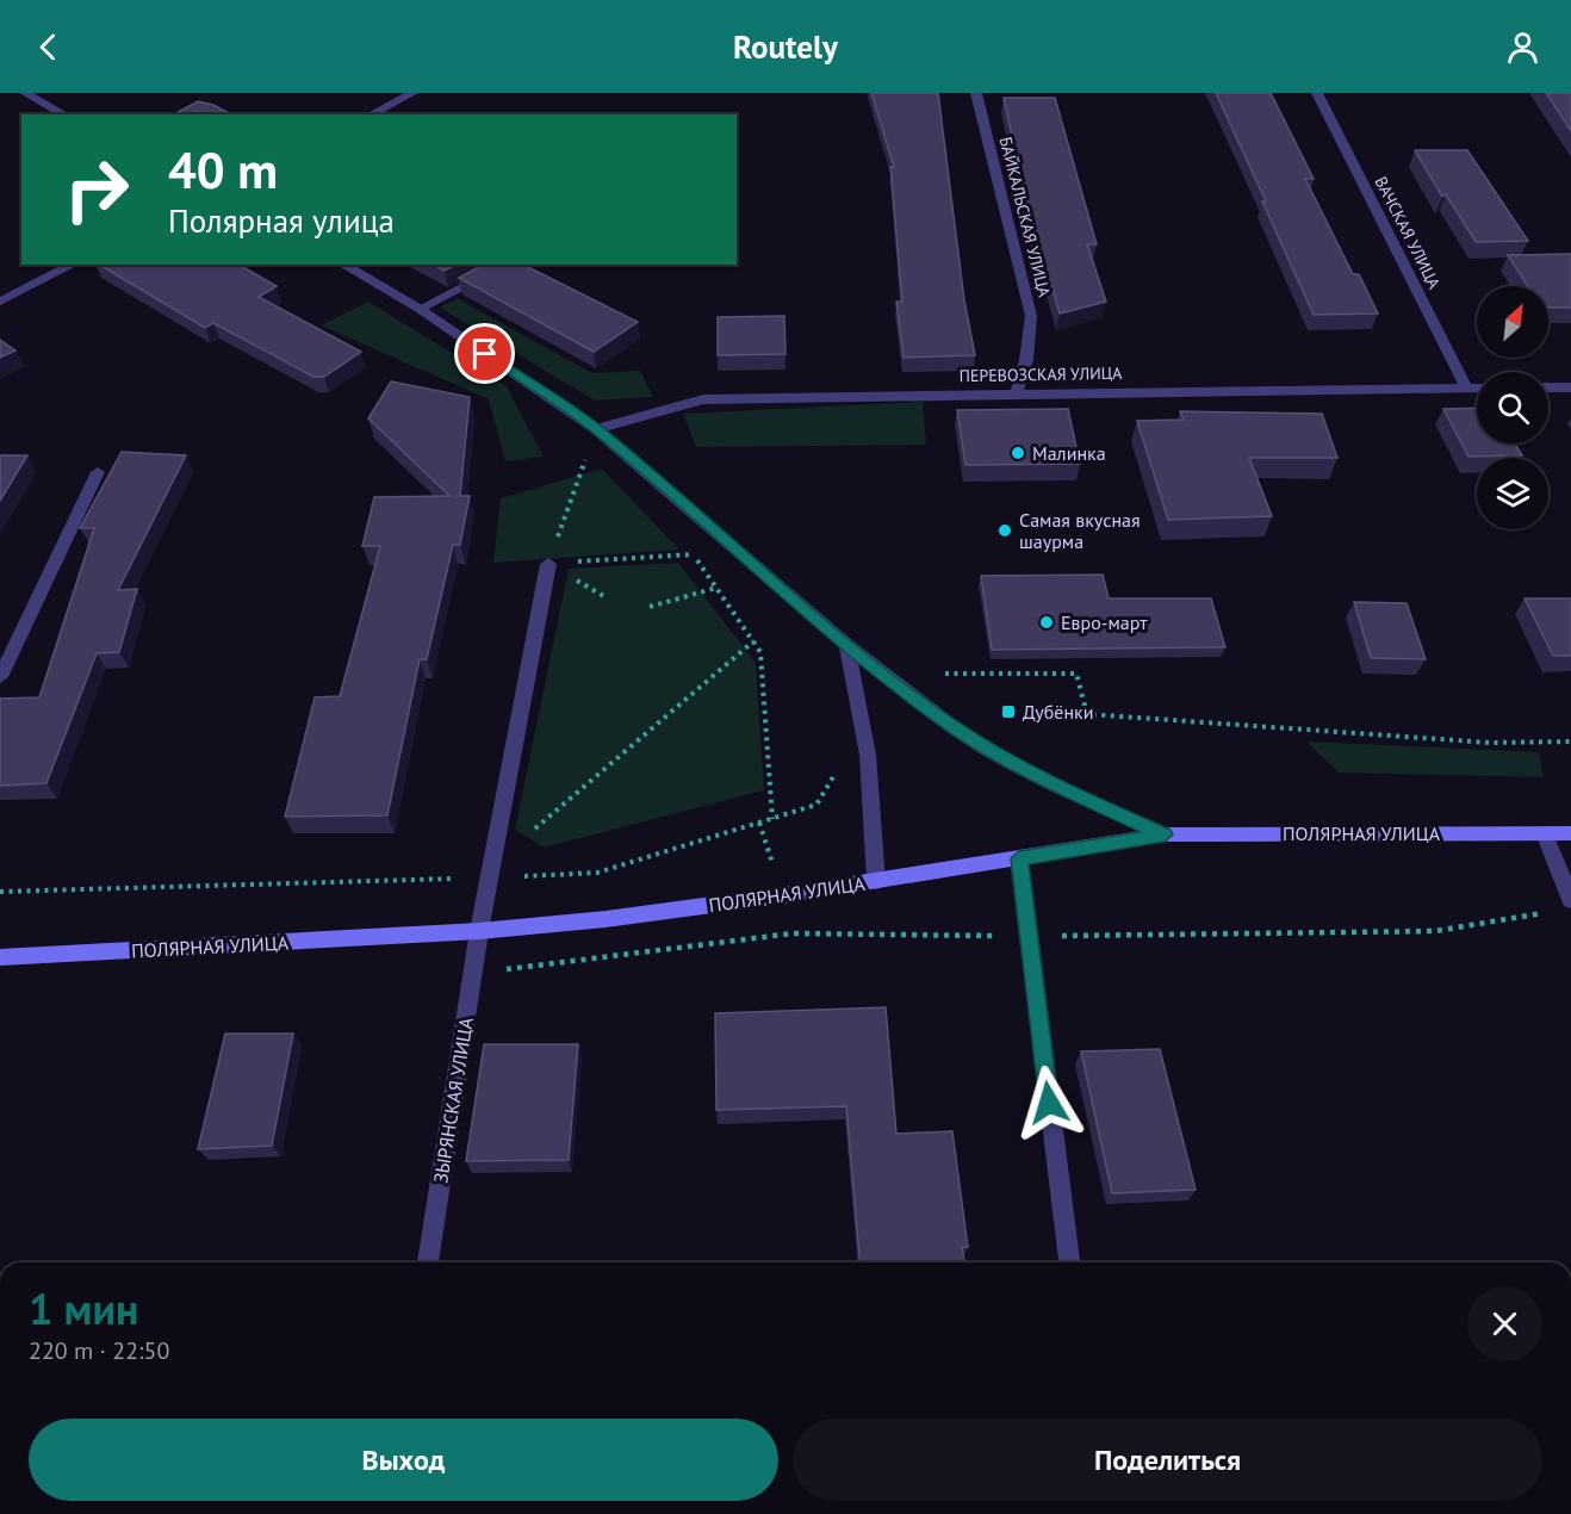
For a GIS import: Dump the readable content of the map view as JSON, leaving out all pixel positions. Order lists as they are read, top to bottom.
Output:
{
  "streets": {
    "main road": ["ПОЛЯРНАЯ УЛИЦА"],
    "street": [
      "БАЙКАЛЬСКАЯ УЛИЦА",
      "ВАЧСКАЯ УЛИЦА",
      "ПЕРЕВОЗСКАЯ УЛИЦА",
      "ЗЫРЯНСКАЯ УЛИЦА"
    ]
  },
  "crossings": [
    ["БАЙКАЛЬСКАЯ УЛИЦА", "ПЕРЕВОЗСКАЯ УЛИЦА"],
    ["ВАЧСКАЯ УЛИЦА", "ПЕРЕВОЗСКАЯ УЛИЦА"],
    ["ПОЛЯРНАЯ УЛИЦА", "ЗЫРЯНСКАЯ УЛИЦА"]
  ],
  "places": {
    "other": ["Малинка", "Самая вкусная шаурма", "Евро-март"],
    "transit": ["Дубёнки"]
  },
  "north": "top right",
  "page": {
    "header": "Routely",
    "turn": ["40 m", "Полярная улица"],
    "heading": ["1 мин", "220 m · 22:50"],
    "buttons": ["Выход", "Поделиться"]
  }
}
